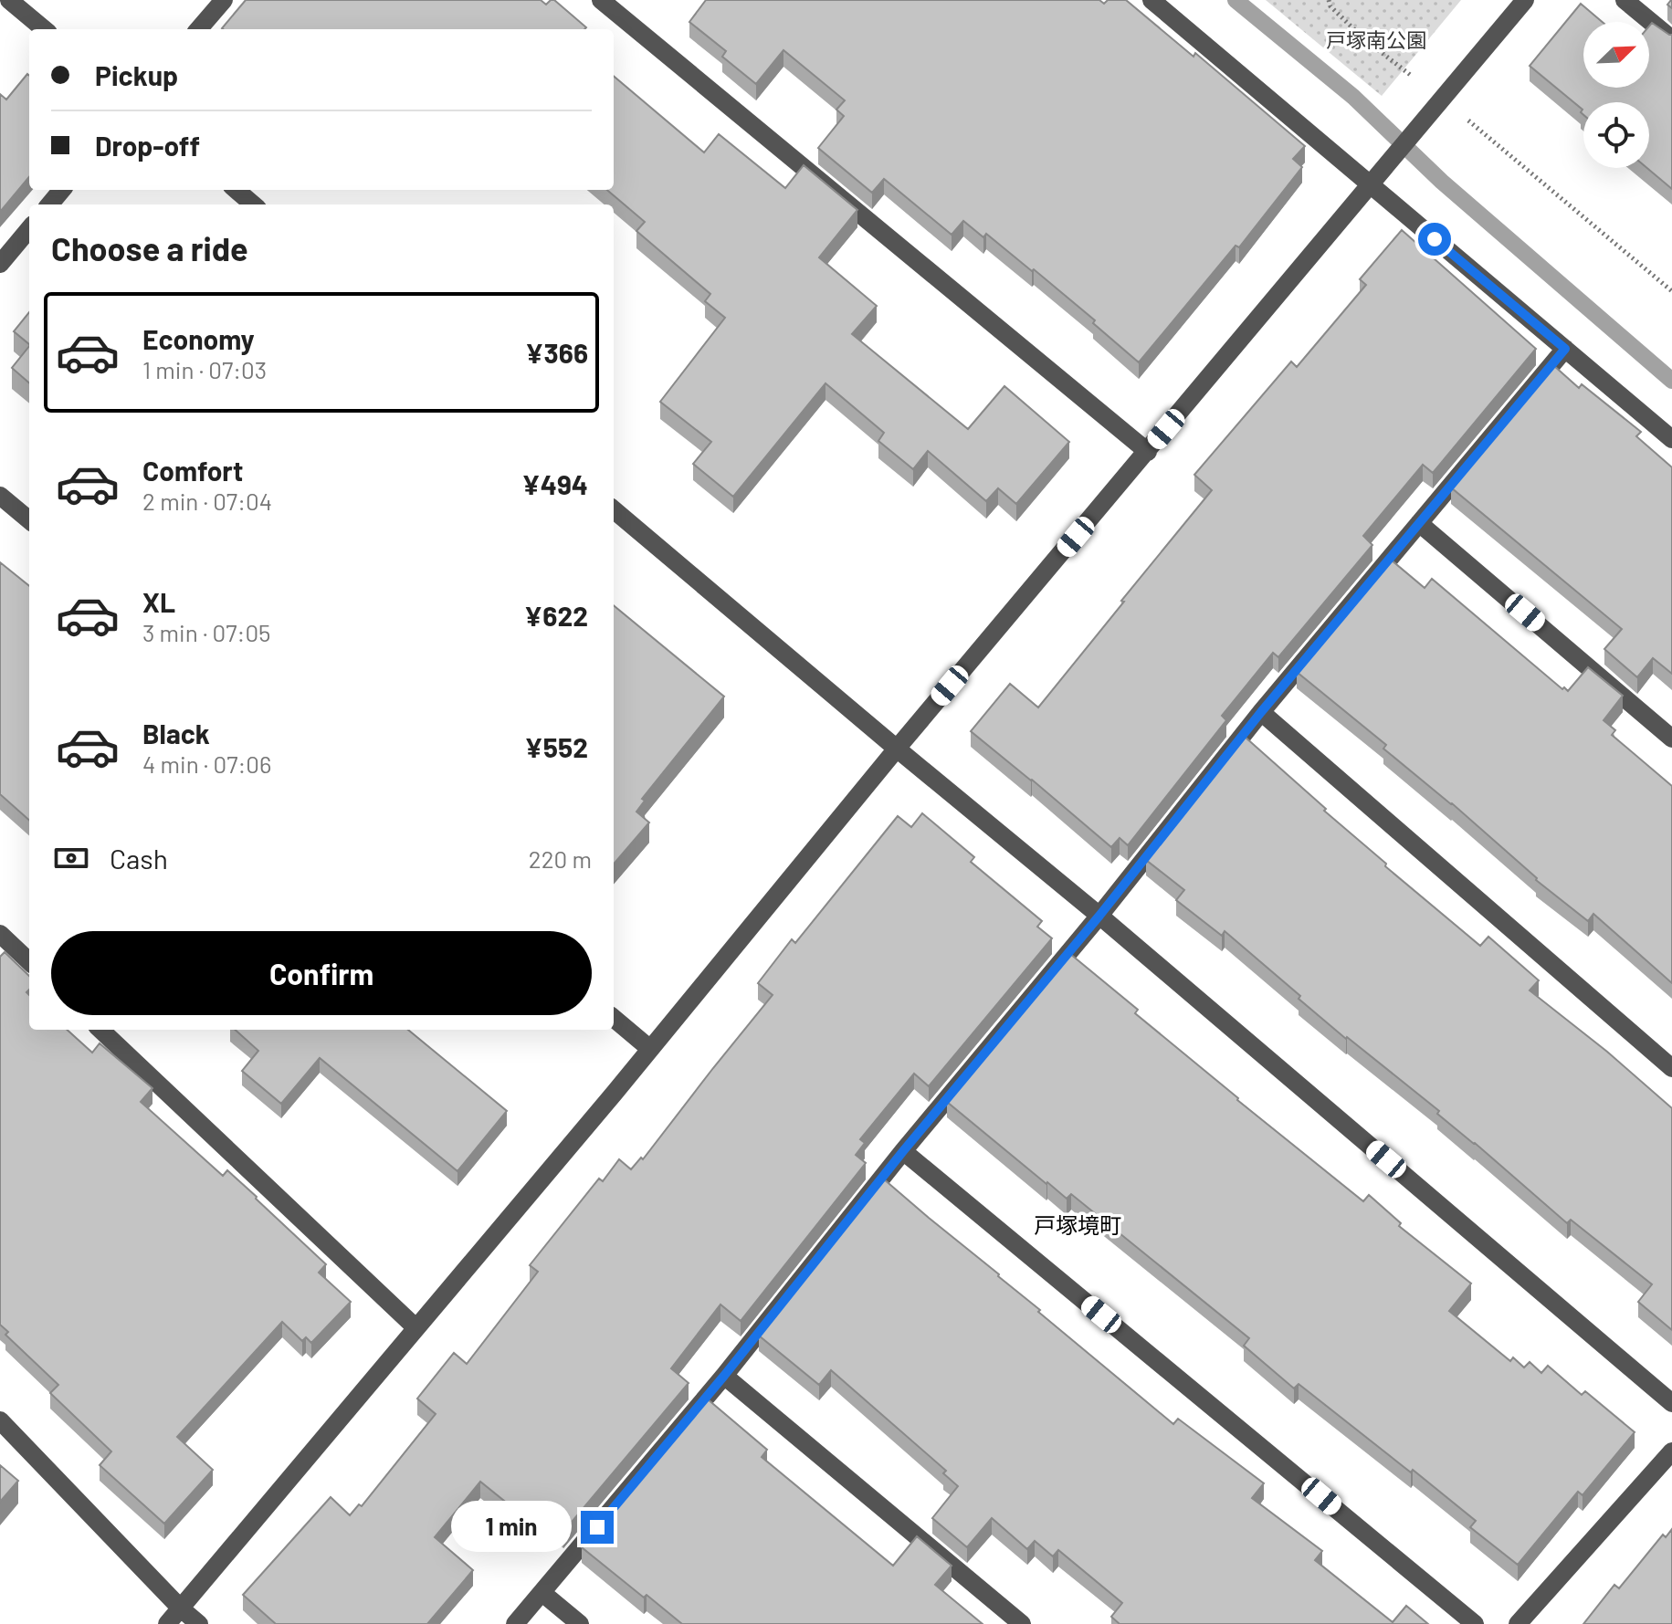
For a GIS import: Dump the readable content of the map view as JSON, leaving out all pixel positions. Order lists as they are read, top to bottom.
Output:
{
  "districts": ["戸塚境町"],
  "parks": ["戸塚南公園"],
  "north": "top right",
  "page": {
    "banner": ["Pickup", "Drop-off"],
    "heading": "Choose a ride",
    "list": [
      {
        "name": "Economy",
        "note": "1 min · 07:03",
        "value": "¥366"
      },
      {
        "name": "Comfort",
        "note": "2 min · 07:04",
        "value": "¥494"
      },
      {
        "name": "XL",
        "note": "3 min · 07:05",
        "value": "¥622"
      },
      {
        "name": "Black",
        "note": "4 min · 07:06",
        "value": "¥552"
      }
    ],
    "pay": ["Cash", "220 m"],
    "buttons": "Confirm",
    "bubble": "1 min"
  }
}
